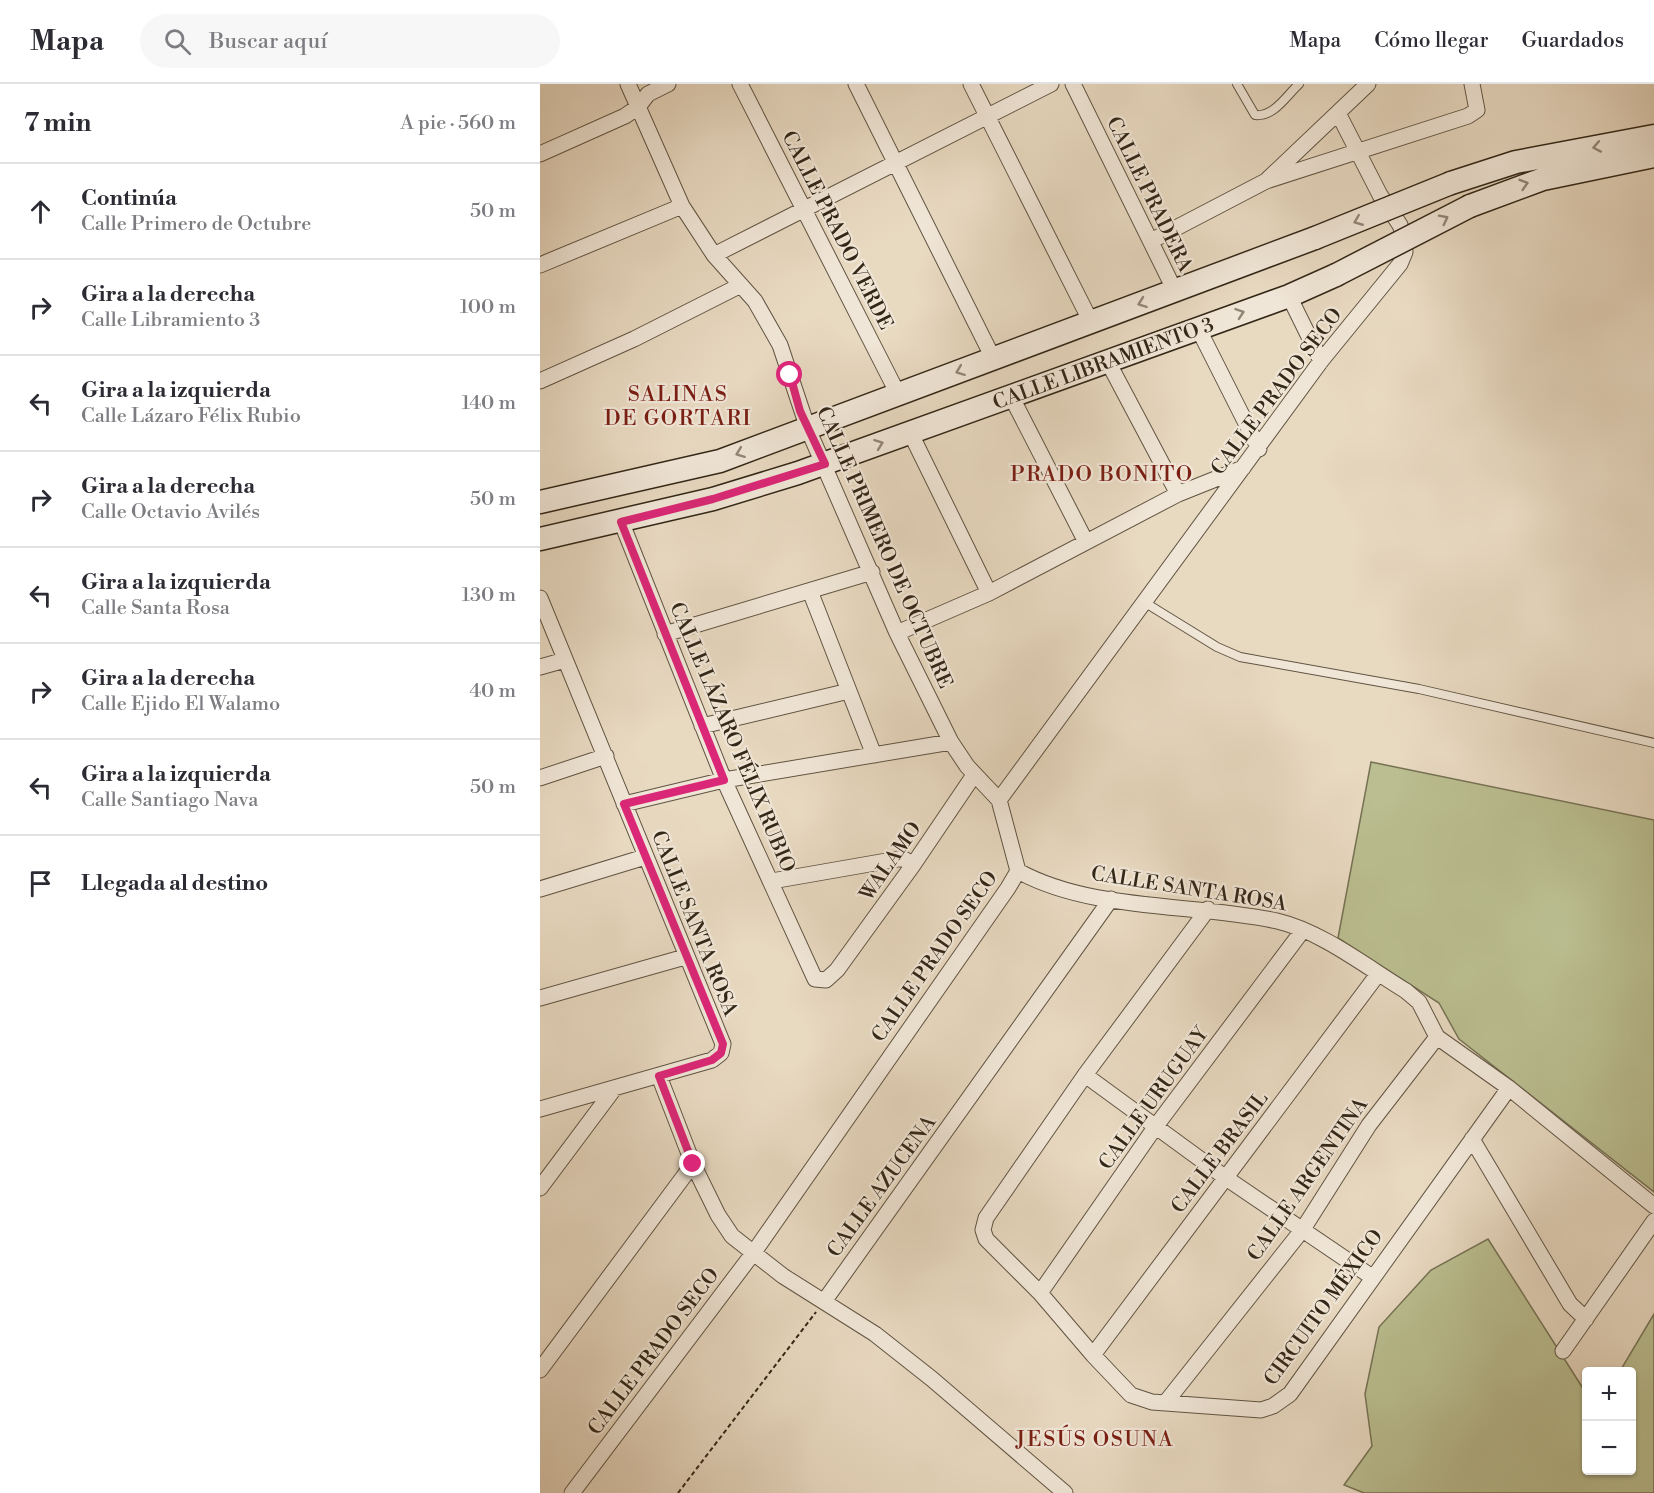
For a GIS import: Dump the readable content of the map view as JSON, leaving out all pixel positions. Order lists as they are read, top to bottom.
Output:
{
  "streets": {
    "street": [
      "CALLE PRADERA",
      "CALLE PRADO VERDE",
      "CALLE LIBRAMIENTO 3",
      "CALLE PRADO SECO",
      "CALLE PRIMERO DE OCTUBRE",
      "CALLE LÁZARO FÉLIX RUBIO",
      "WALAMO",
      "CALLE SANTA ROSA",
      "CALLE URUGUAY",
      "CALLE BRASIL",
      "CALLE ARGENTINA",
      "CALLE AZUCENA",
      "CIRCUITO MÉXICO"
    ]
  },
  "crossings": [
    ["CALLE LIBRAMIENTO 3", "CALLE PRIMERO DE OCTUBRE"],
    ["CALLE LIBRAMIENTO 3", "CALLE LÁZARO FÉLIX RUBIO"],
    ["CALLE PRADO SECO", "CALLE PRIMERO DE OCTUBRE"],
    ["CALLE PRADO SECO", "CALLE SANTA ROSA"],
    ["CALLE PRIMERO DE OCTUBRE", "WALAMO"],
    ["CALLE LÁZARO FÉLIX RUBIO", "WALAMO"],
    ["CALLE SANTA ROSA", "CALLE URUGUAY"],
    ["CALLE SANTA ROSA", "CALLE BRASIL"],
    ["CALLE SANTA ROSA", "CALLE ARGENTINA"],
    ["CALLE SANTA ROSA", "CALLE AZUCENA"],
    ["CALLE SANTA ROSA", "CIRCUITO MÉXICO"],
    ["CALLE URUGUAY", "CIRCUITO MÉXICO"],
    ["CALLE BRASIL", "CIRCUITO MÉXICO"],
    ["CALLE ARGENTINA", "CIRCUITO MÉXICO"]
  ],
  "districts": ["SALINAS DE GORTARI", "PRADO BONITO", "JESÚS OSUNA"],
  "page": {
    "header": "Mapa",
    "search": "Buscar aquí",
    "nav": ["Mapa", "Cómo llegar", "Guardados"],
    "heading": ["7 min", "A pie · 560 m"],
    "list": [
      ["Continúa", "Calle Primero de Octubre", "50 m"],
      ["Gira a la derecha", "Calle Libramiento 3", "100 m"],
      ["Gira a la izquierda", "Calle Lázaro Félix Rubio", "140 m"],
      ["Gira a la derecha", "Calle Octavio Avilés", "50 m"],
      ["Gira a la izquierda", "Calle Santa Rosa", "130 m"],
      ["Gira a la derecha", "Calle Ejido El Walamo", "40 m"],
      ["Gira a la izquierda", "Calle Santiago Nava", "50 m"],
      "Llegada al destino"
    ],
    "map_buttons": ["+", "−"]
  }
}
